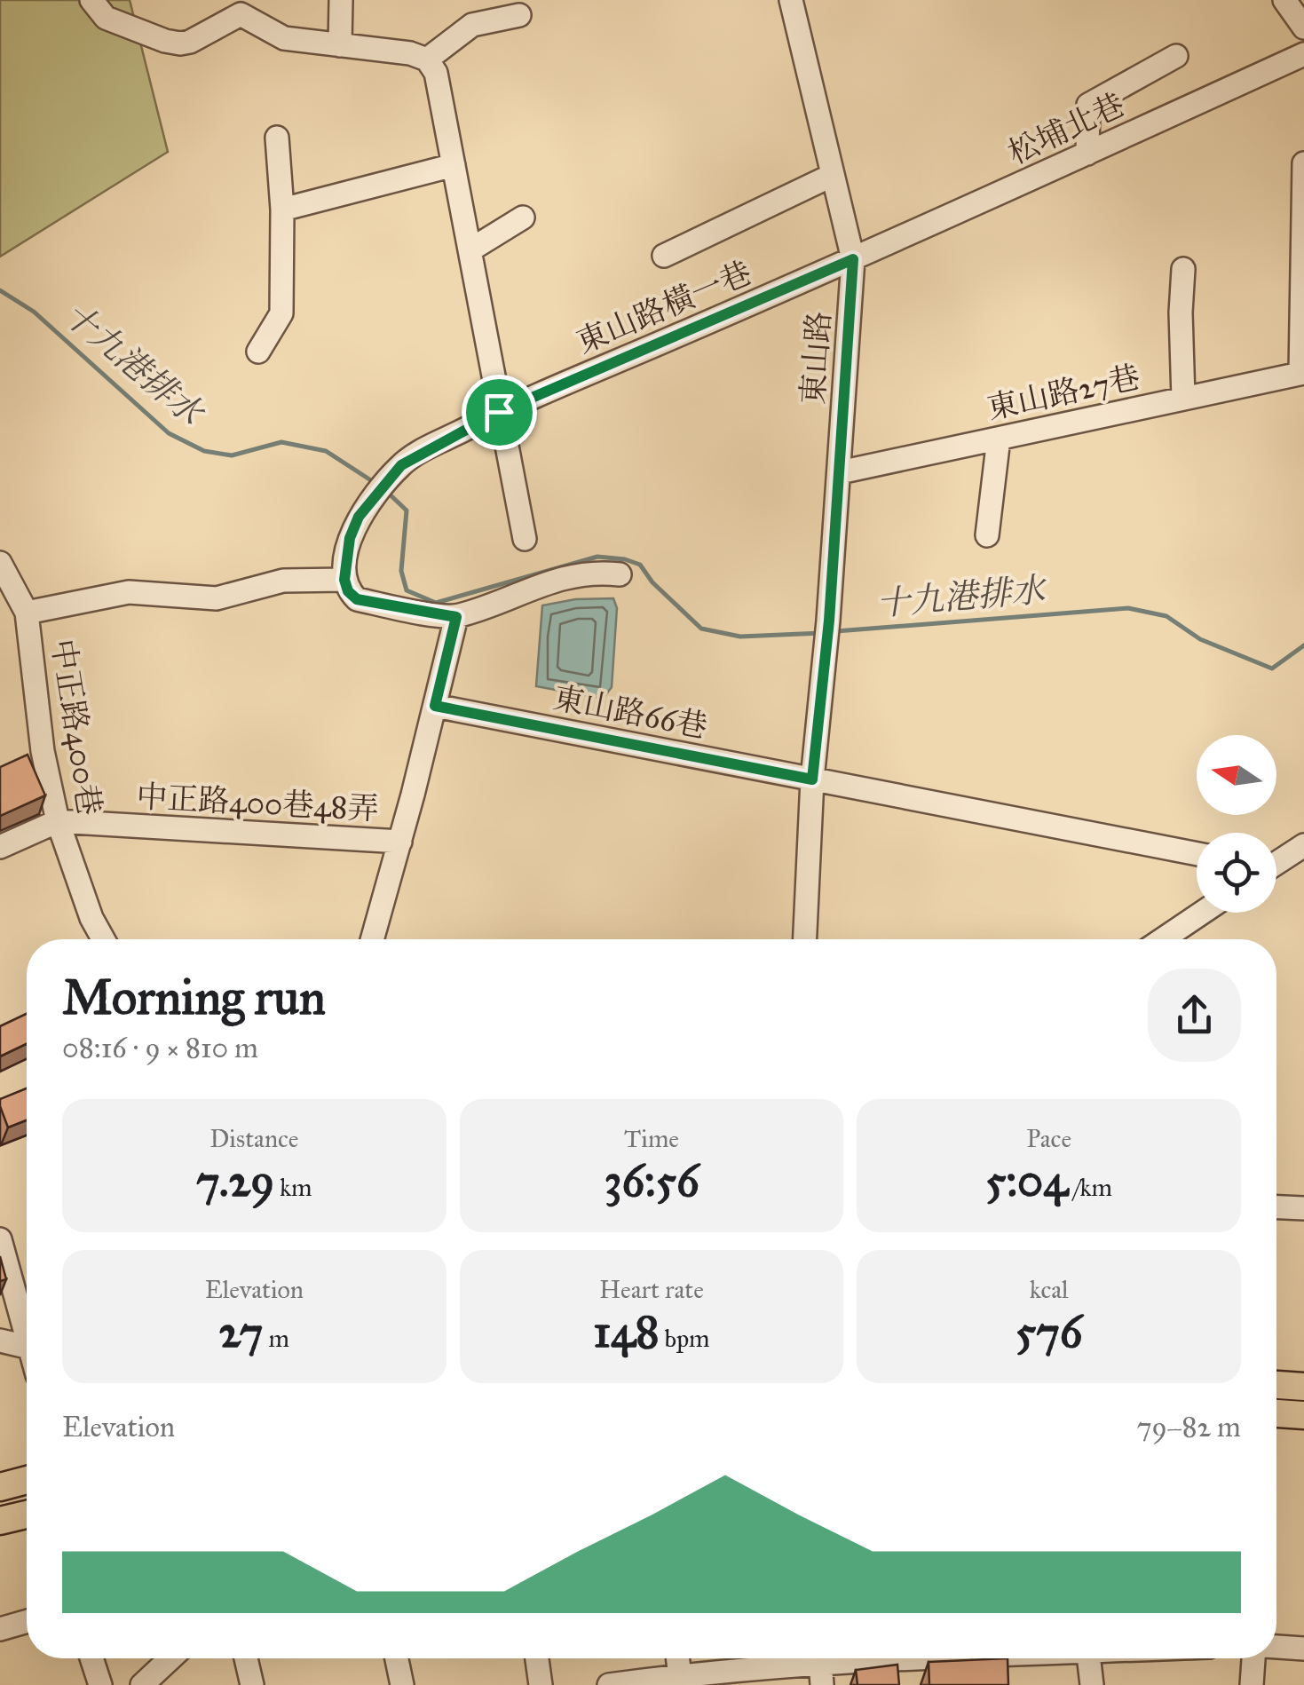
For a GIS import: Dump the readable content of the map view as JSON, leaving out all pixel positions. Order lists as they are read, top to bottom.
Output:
{
  "streets": {
    "street": [
      "松埔北巷",
      "東山路橫一巷",
      "東山路",
      "東山路27巷",
      "東山路66巷",
      "中正路400巷",
      "中正路400巷48弄"
    ]
  },
  "crossings": [
    ["松埔北巷", "東山路橫一巷"],
    ["松埔北巷", "東山路"],
    ["東山路橫一巷", "東山路"],
    ["東山路", "東山路27巷"],
    ["東山路", "東山路66巷"],
    ["中正路400巷", "中正路400巷48弄"]
  ],
  "water": ["十九港排水"],
  "north": "left",
  "page": {
    "heading": ["Morning run", "08:16 · 9 × 810 m"],
    "stats": [
      ["Distance", "7.29 km"],
      ["Time", "36:56"],
      ["Pace", "5:04 /km"],
      ["Elevation", "27 m"],
      ["Heart rate", "148 bpm"],
      ["kcal", "576"]
    ],
    "chart": ["Elevation", "79–82 m"]
  }
}
